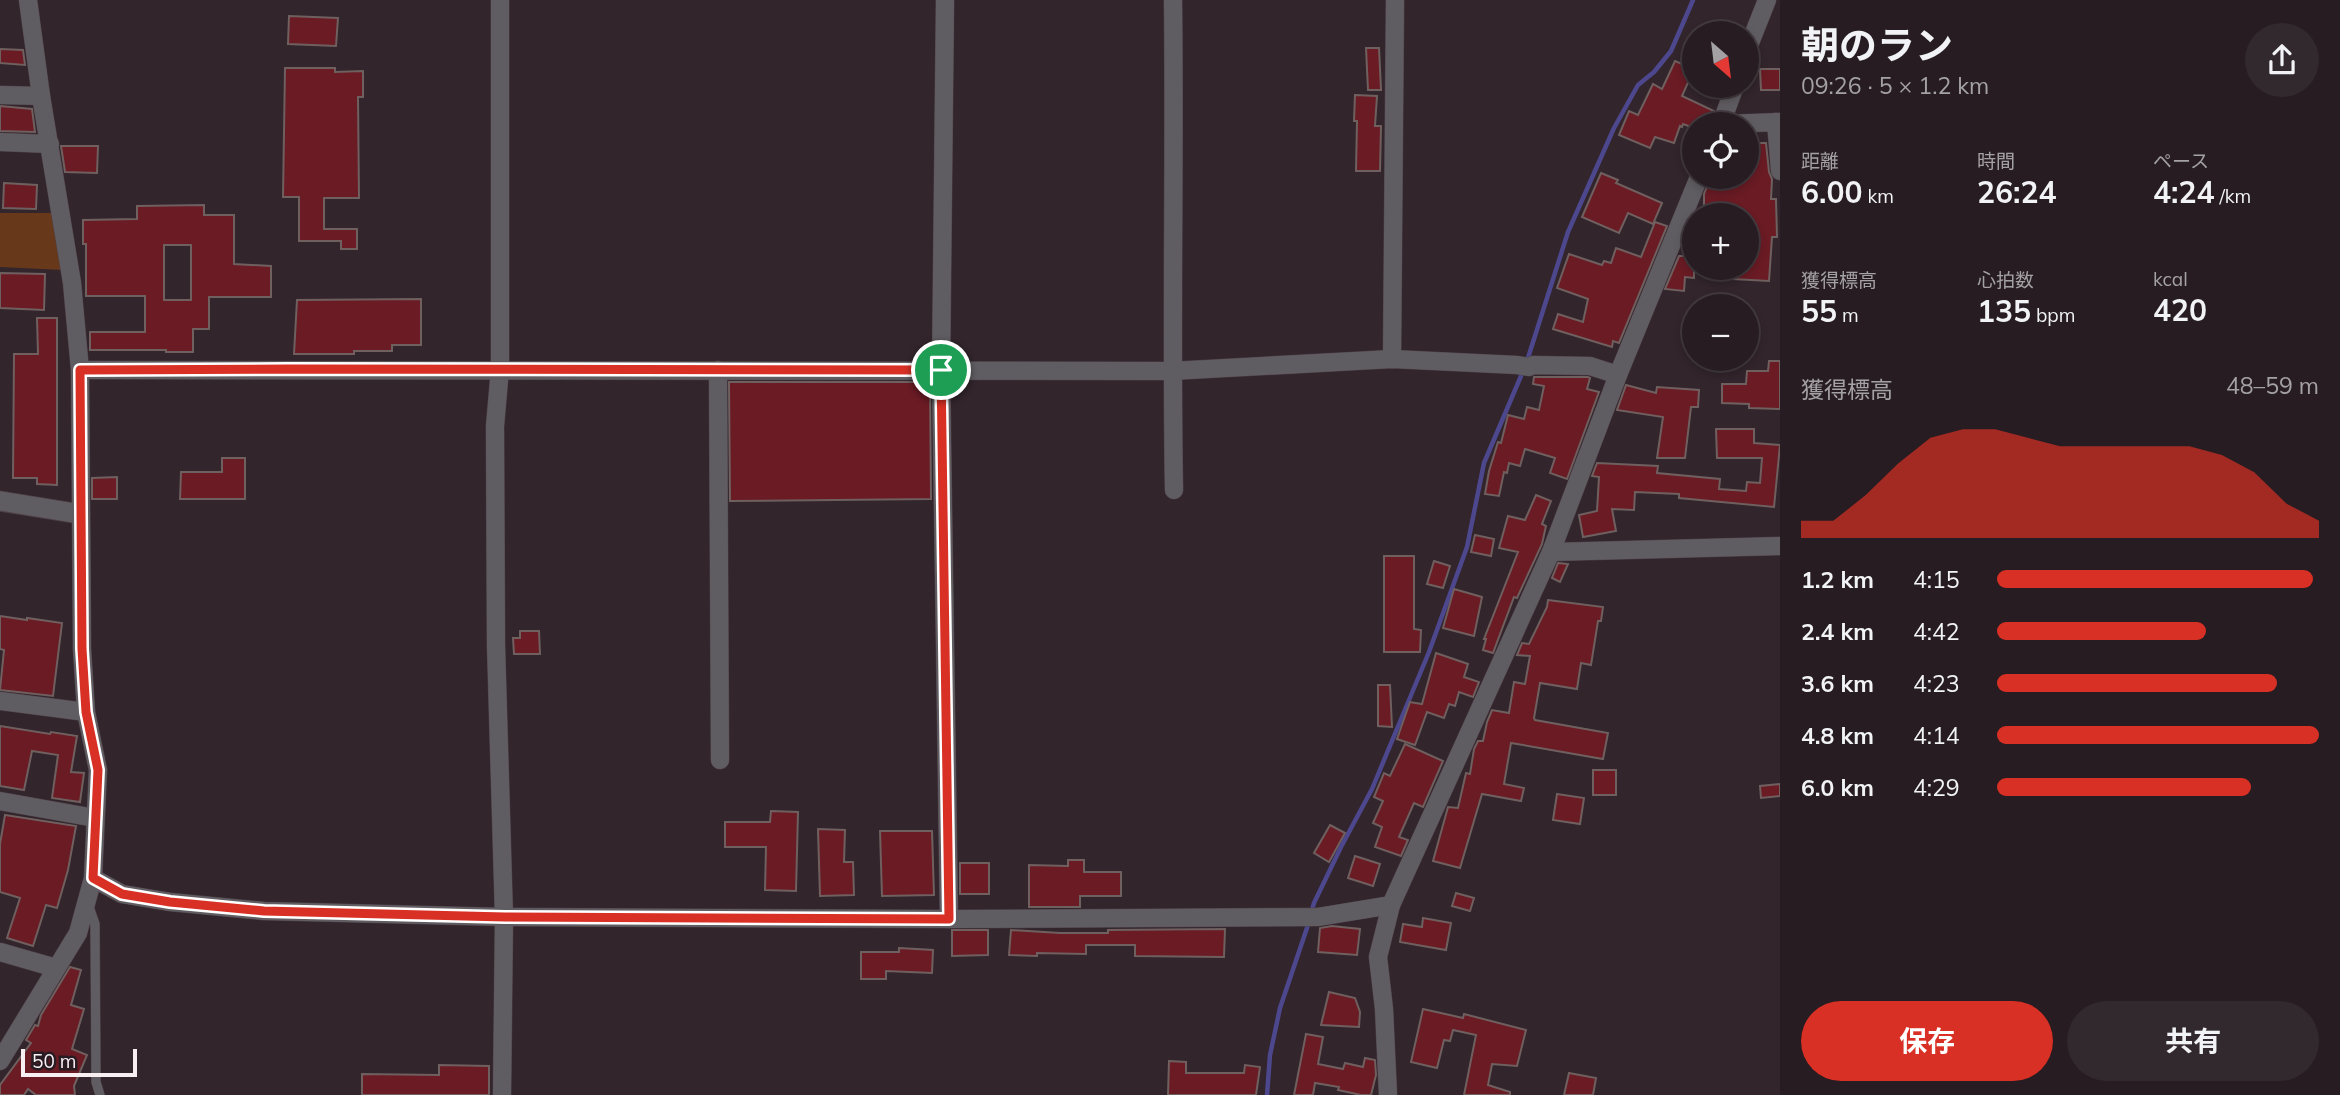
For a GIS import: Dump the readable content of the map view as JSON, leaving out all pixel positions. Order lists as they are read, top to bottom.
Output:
{
  "scale_bar": "50 m",
  "north": "bottom right",
  "page": {
    "heading": ["朝のラン", "09:26 · 5 × 1.2 km"],
    "map_buttons": ["+", "−"],
    "stats": [
      ["距離", "6.00 km"],
      ["時間", "26:24"],
      ["ペース", "4:24 /km"],
      ["獲得標高", "55 m"],
      ["心拍数", "135 bpm"],
      ["kcal", "420"]
    ],
    "chart": ["獲得標高", "48–59 m"],
    "list": [
      {
        "name": "1.2 km",
        "note": "4:15"
      },
      {
        "name": "2.4 km",
        "note": "4:42"
      },
      {
        "name": "3.6 km",
        "note": "4:23"
      },
      {
        "name": "4.8 km",
        "note": "4:14"
      },
      {
        "name": "6.0 km",
        "note": "4:29"
      }
    ],
    "buttons": ["保存", "共有"],
    "scale": "50 m"
  }
}
